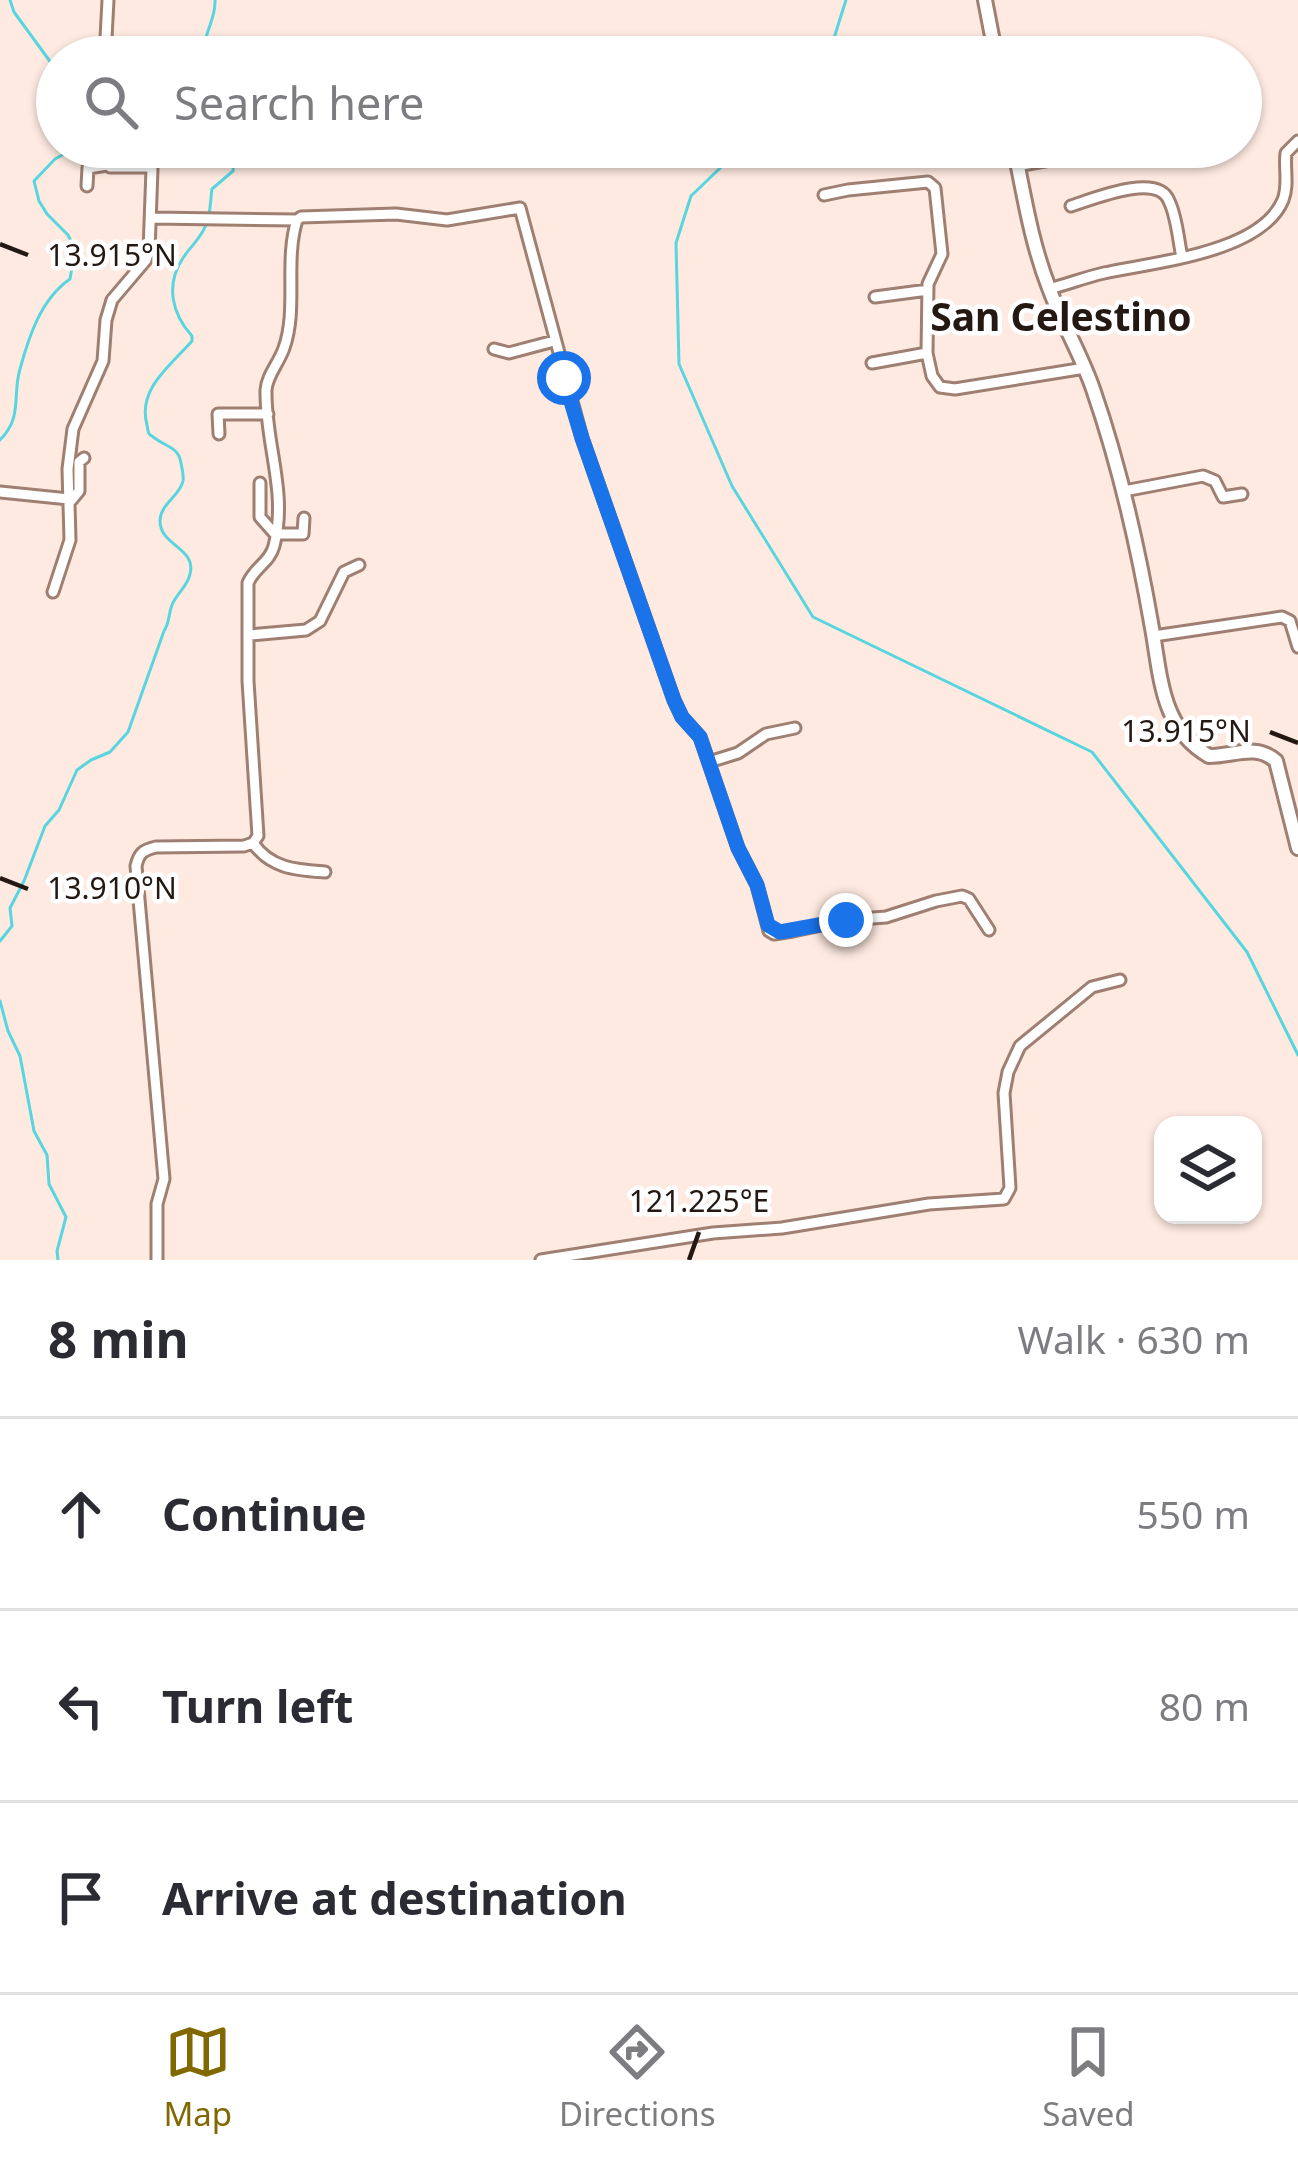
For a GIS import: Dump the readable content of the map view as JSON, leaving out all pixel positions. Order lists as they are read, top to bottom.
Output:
{
  "districts": ["San Celestino"],
  "page": {
    "search": "Search here",
    "heading": ["8 min", "Walk · 630 m"],
    "list": [
      ["Continue", "550 m"],
      ["Turn left", "80 m"],
      "Arrive at destination"
    ],
    "nav": ["Map", "Directions", "Saved"]
  },
  "coordinates": ["13.915°N", "13.910°N", "121.225°E"]
}
